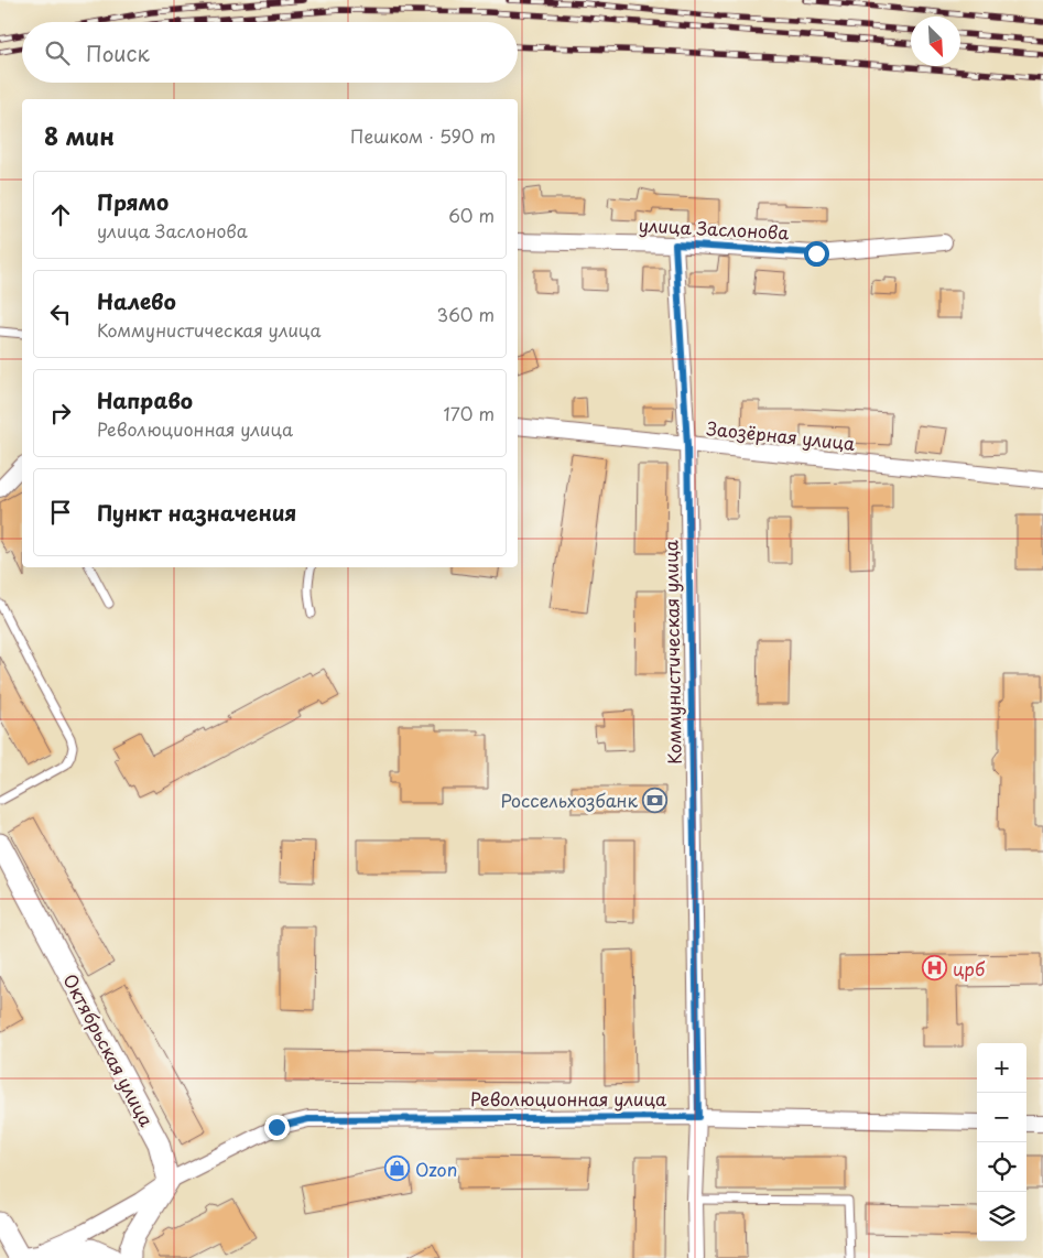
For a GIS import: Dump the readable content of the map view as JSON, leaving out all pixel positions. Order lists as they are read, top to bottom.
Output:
{
  "streets": {
    "main road": ["Октябрьская улица"],
    "street": [
      "улица Заслонова",
      "Заозёрная улица",
      "Коммунистическая улица",
      "Революционная улица"
    ]
  },
  "crossings": [
    ["улица Заслонова", "Коммунистическая улица"],
    ["Заозёрная улица", "Коммунистическая улица"],
    ["Коммунистическая улица", "Революционная улица"],
    ["Октябрьская улица", "Революционная улица"]
  ],
  "places": {
    "bank": ["Россельхозбанк"],
    "hospital": ["црб"],
    "shop": ["Ozon"]
  },
  "north": "bottom right",
  "page": {
    "search": "Поиск",
    "heading": ["8 мин", "Пешком · 590 m"],
    "list": [
      ["Прямо", "улица Заслонова", "60 m"],
      ["Налево", "Коммунистическая улица", "360 m"],
      ["Направо", "Революционная улица", "170 m"],
      "Пункт назначения"
    ],
    "map_buttons": ["+", "−"]
  }
}
